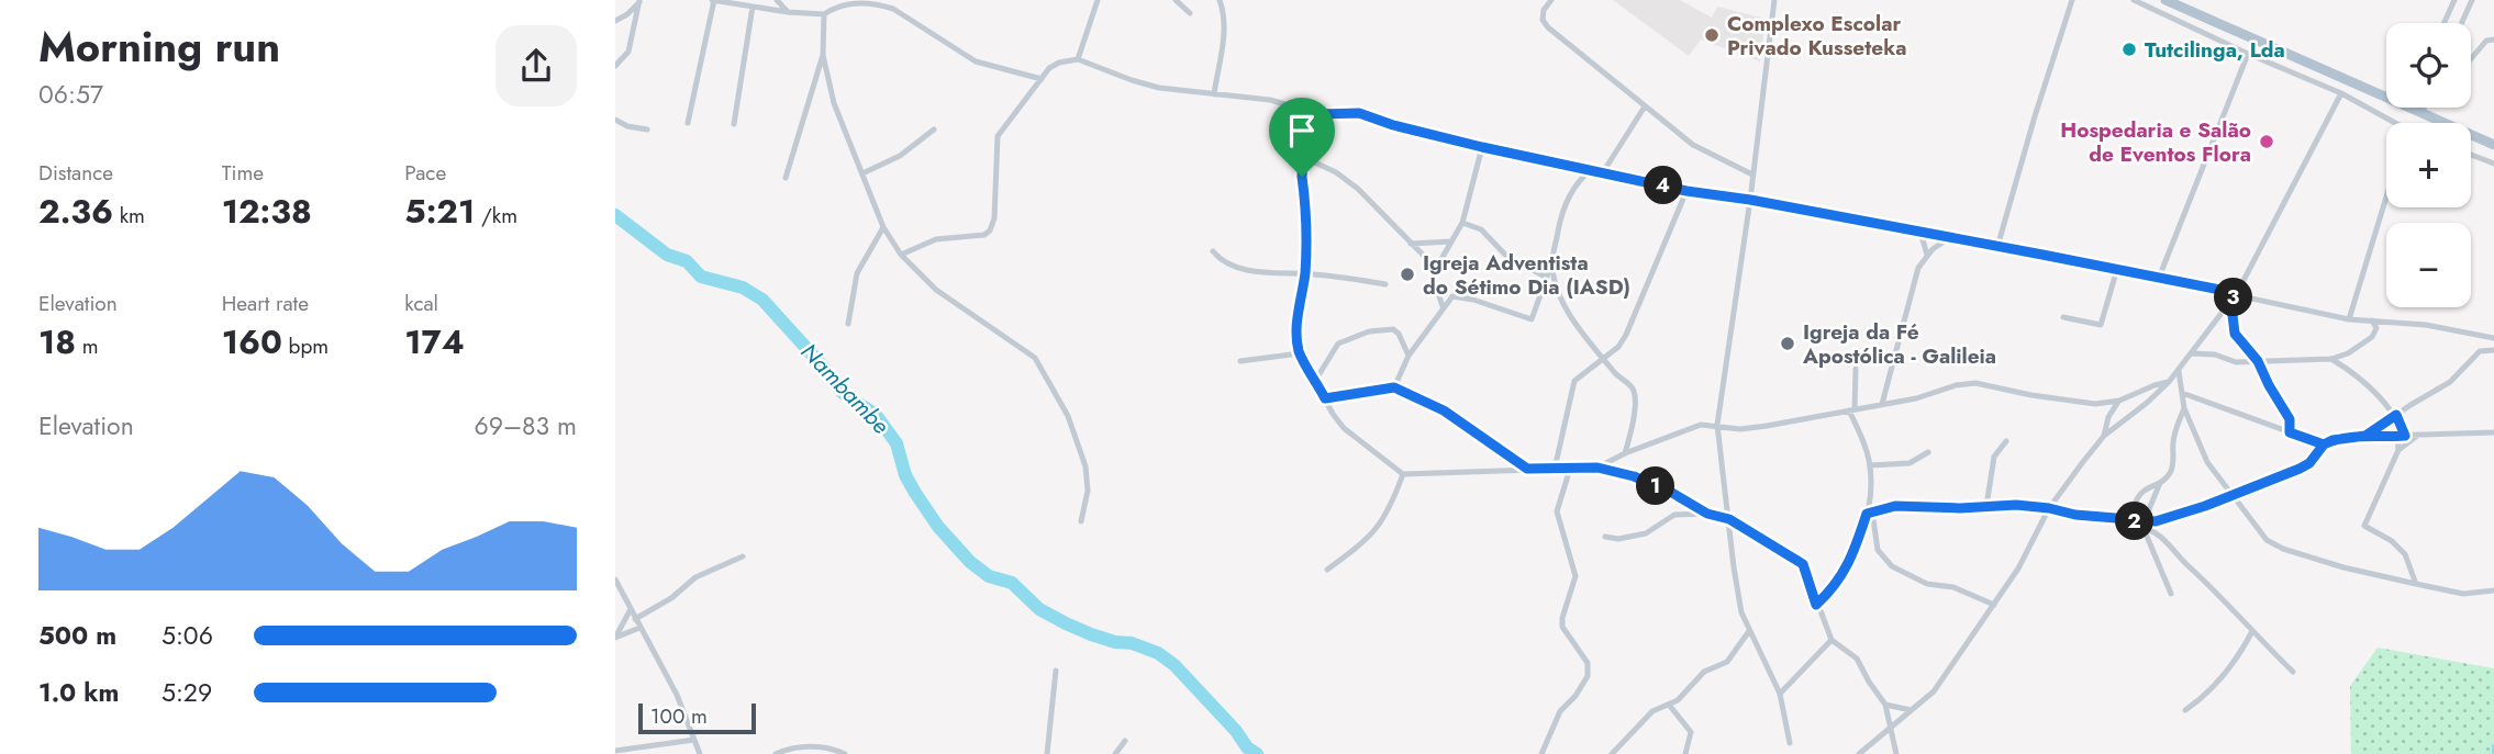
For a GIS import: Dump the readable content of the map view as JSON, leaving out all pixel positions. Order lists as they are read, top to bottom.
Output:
{
  "water": ["Nambambe"],
  "places": [
    "Complexo Escolar Privado Kusseteka",
    "Tutcilinga, Lda",
    "Hospedaria e Salão de Eventos Flora",
    "Igreja Adventista do Sétimo Dia (IASD)",
    "Igreja da Fé Apostólica - Galileia"
  ],
  "scale_bar": "100 m",
  "page": {
    "heading": ["Morning run", "06:57"],
    "map_buttons": ["+", "−"],
    "stats": [
      ["Distance", "2.36 km"],
      ["Time", "12:38"],
      ["Pace", "5:21 /km"],
      ["Elevation", "18 m"],
      ["Heart rate", "160 bpm"],
      ["kcal", "174"]
    ],
    "pins": [
      "4",
      "3",
      "1",
      "2"
    ],
    "chart": ["Elevation", "69–83 m"],
    "list": [
      {
        "name": "500 m",
        "note": "5:06"
      },
      {
        "name": "1.0 km",
        "note": "5:29"
      }
    ],
    "scale": "100 m"
  }
}
